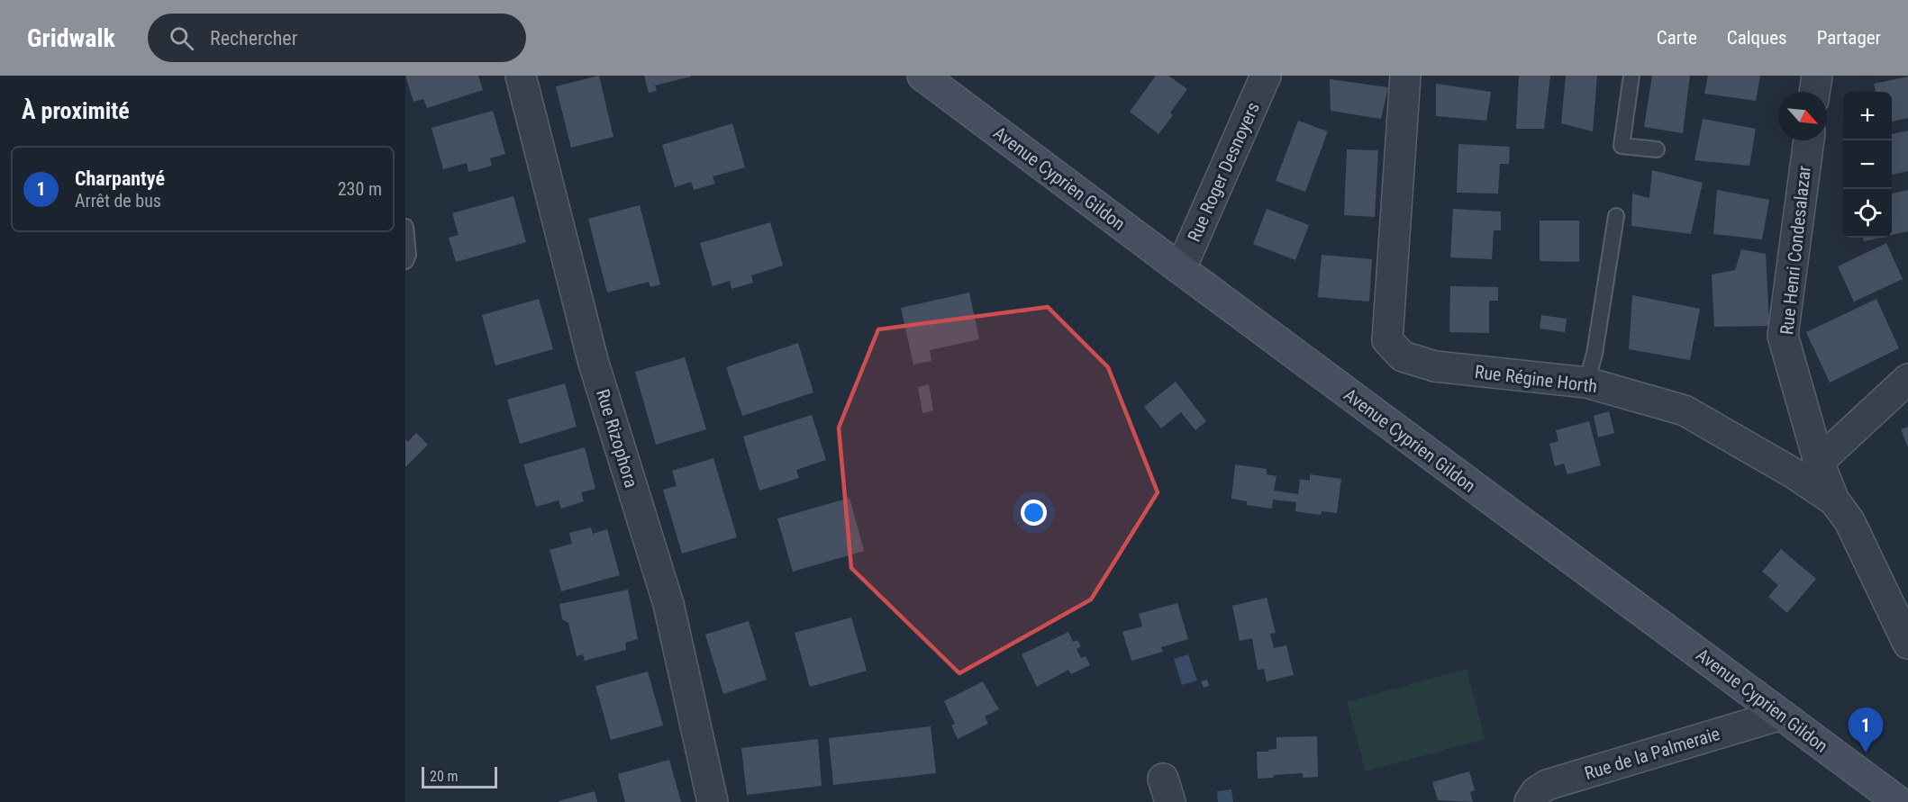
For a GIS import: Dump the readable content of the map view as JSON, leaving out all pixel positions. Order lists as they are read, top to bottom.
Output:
{
  "streets": {
    "street": [
      "Rue Roger Desnoyers",
      "Avenue Cyprien Gildon",
      "Rue Henri Condesalazar",
      "Rue Régine Horth",
      "Rue Rizophora",
      "Rue de la Palmeraie"
    ]
  },
  "crossings": [
    ["Rue Roger Desnoyers", "Avenue Cyprien Gildon"],
    ["Avenue Cyprien Gildon", "Rue de la Palmeraie"],
    ["Rue Henri Condesalazar", "Rue Régine Horth"]
  ],
  "scale_bar": "20 m",
  "north": "bottom right",
  "page": {
    "header": "Gridwalk",
    "search": "Rechercher",
    "nav": ["Carte", "Calques", "Partager"],
    "heading": "À proximité",
    "map_buttons": ["+", "−"],
    "list": [
      {
        "mark": "1",
        "name": "Charpantyé",
        "note": "Arrêt de bus",
        "value": "230 m"
      }
    ],
    "pins": "1",
    "scale": "20 m"
  }
}
